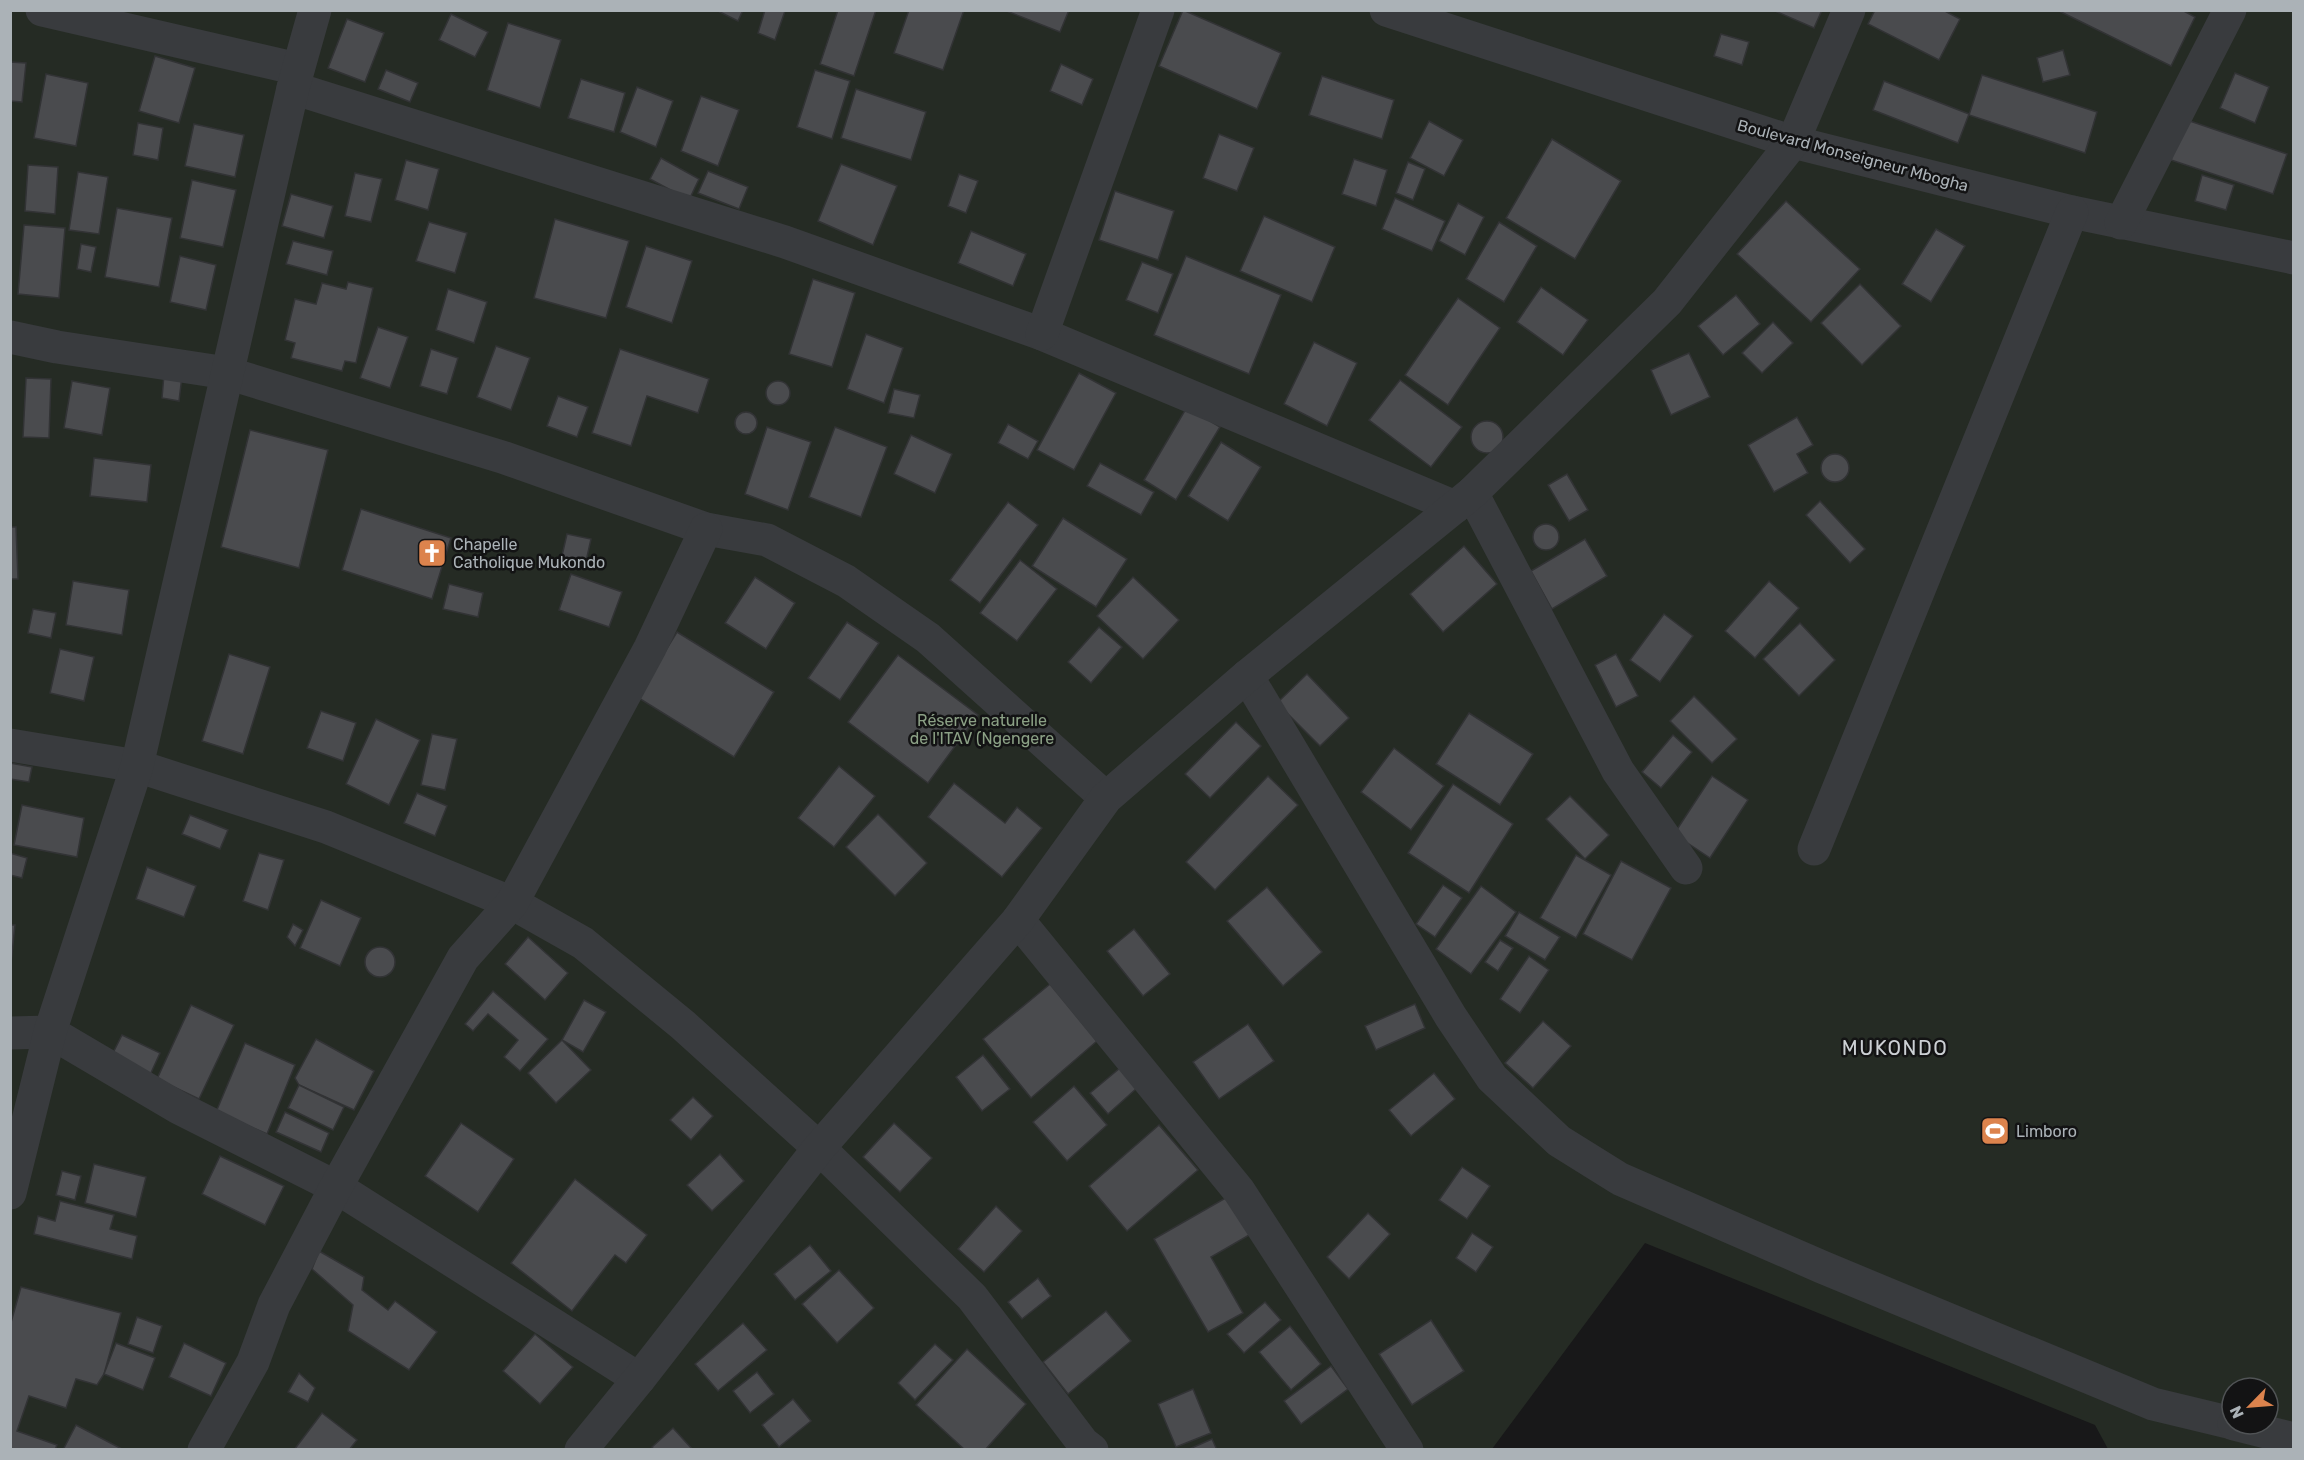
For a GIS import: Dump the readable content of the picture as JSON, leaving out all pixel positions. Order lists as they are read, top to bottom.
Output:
{
  "streets": {
    "street": ["Boulevard Monseigneur Mbogha"]
  },
  "districts": ["MUKONDO"],
  "parks": ["Réserve naturelle de l'ITAV (Ngengere"],
  "places": {
    "church": ["Chapelle Catholique Mukondo"],
    "sports": ["Limboro"]
  },
  "north": "bottom left"
}
